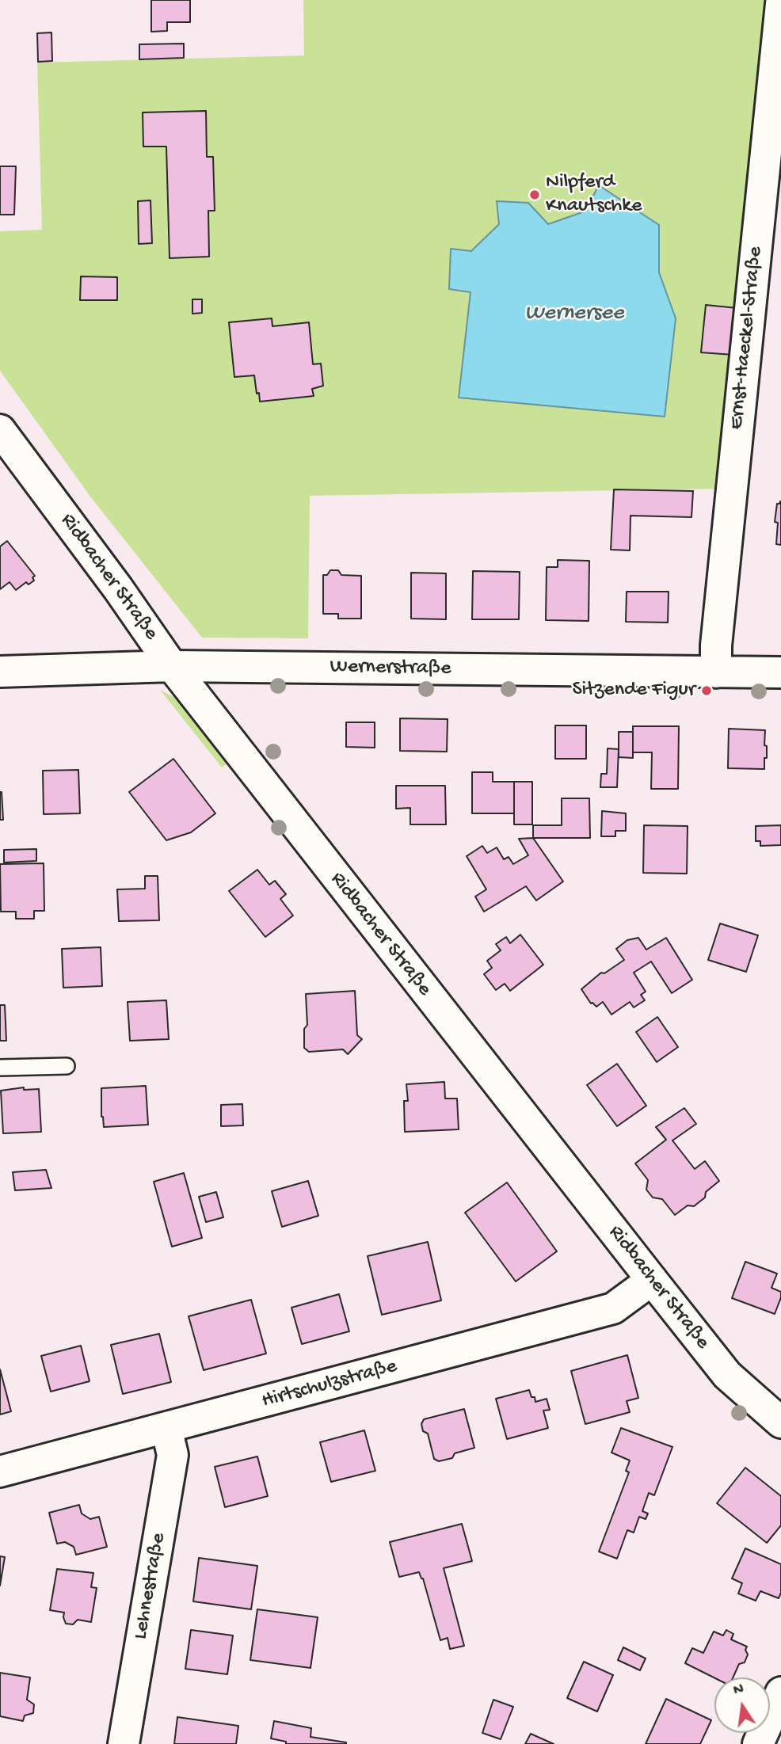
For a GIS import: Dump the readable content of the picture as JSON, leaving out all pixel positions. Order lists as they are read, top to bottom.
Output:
{
  "streets": {
    "street": [
      "Ernst-Haeckel-Straße",
      "Ridbacher Straße",
      "Wernerstraße",
      "Hirtschulzstraße",
      "Lehnestraße"
    ]
  },
  "crossings": [
    ["Ernst-Haeckel-Straße", "Wernerstraße"],
    ["Ridbacher Straße", "Wernerstraße"],
    ["Ridbacher Straße", "Hirtschulzstraße"],
    ["Hirtschulzstraße", "Lehnestraße"]
  ],
  "water": ["Wernersee"],
  "places": ["Nilpferd Knautschke", "Sitzende Figur"],
  "north": "top"
}
